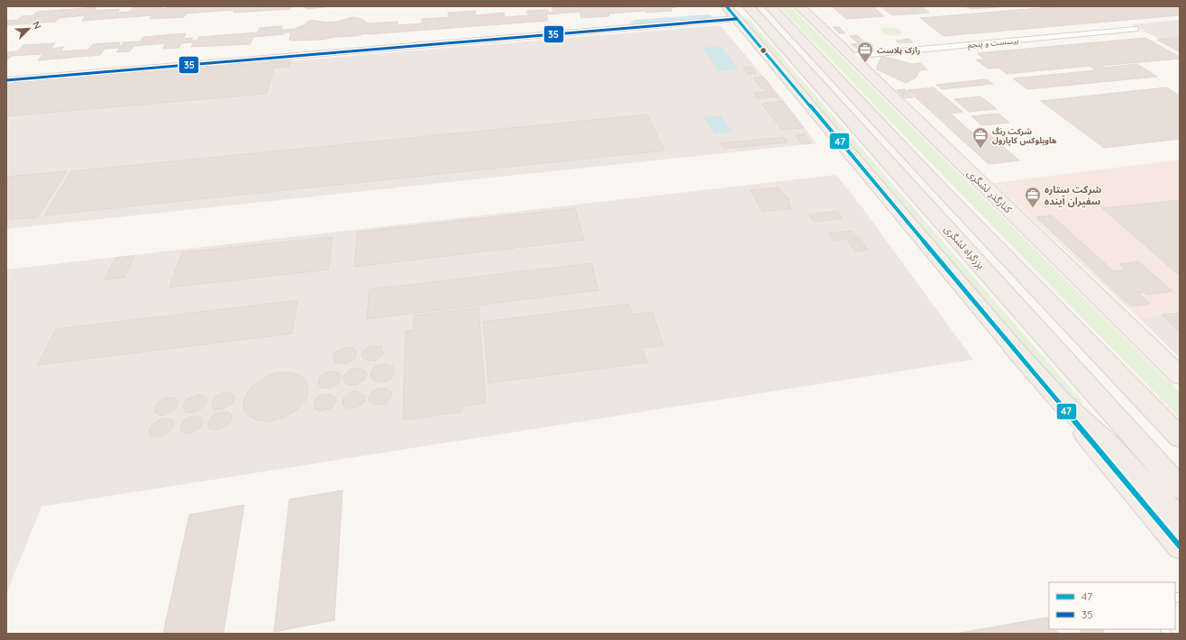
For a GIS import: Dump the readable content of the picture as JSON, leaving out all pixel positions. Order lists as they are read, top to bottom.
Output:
{
  "streets": {
    "highway": ["بزرگراه لشگری"],
    "main road": ["کنارگذر لشگری"],
    "street": ["بیسست و پنجم"]
  },
  "crossings": [
    ["بیسست و پنجم", "کنارگذر لشگری"]
  ],
  "places": {
    "office": ["رازک پلاست", "شرکت رنگ هاویلوکس کاپارول", "شرکت ستاره سفیران آینده"]
  },
  "lines": ["transit line 47", "transit line 35"],
  "legend": ["47", "35"],
  "north": "top right"
}
